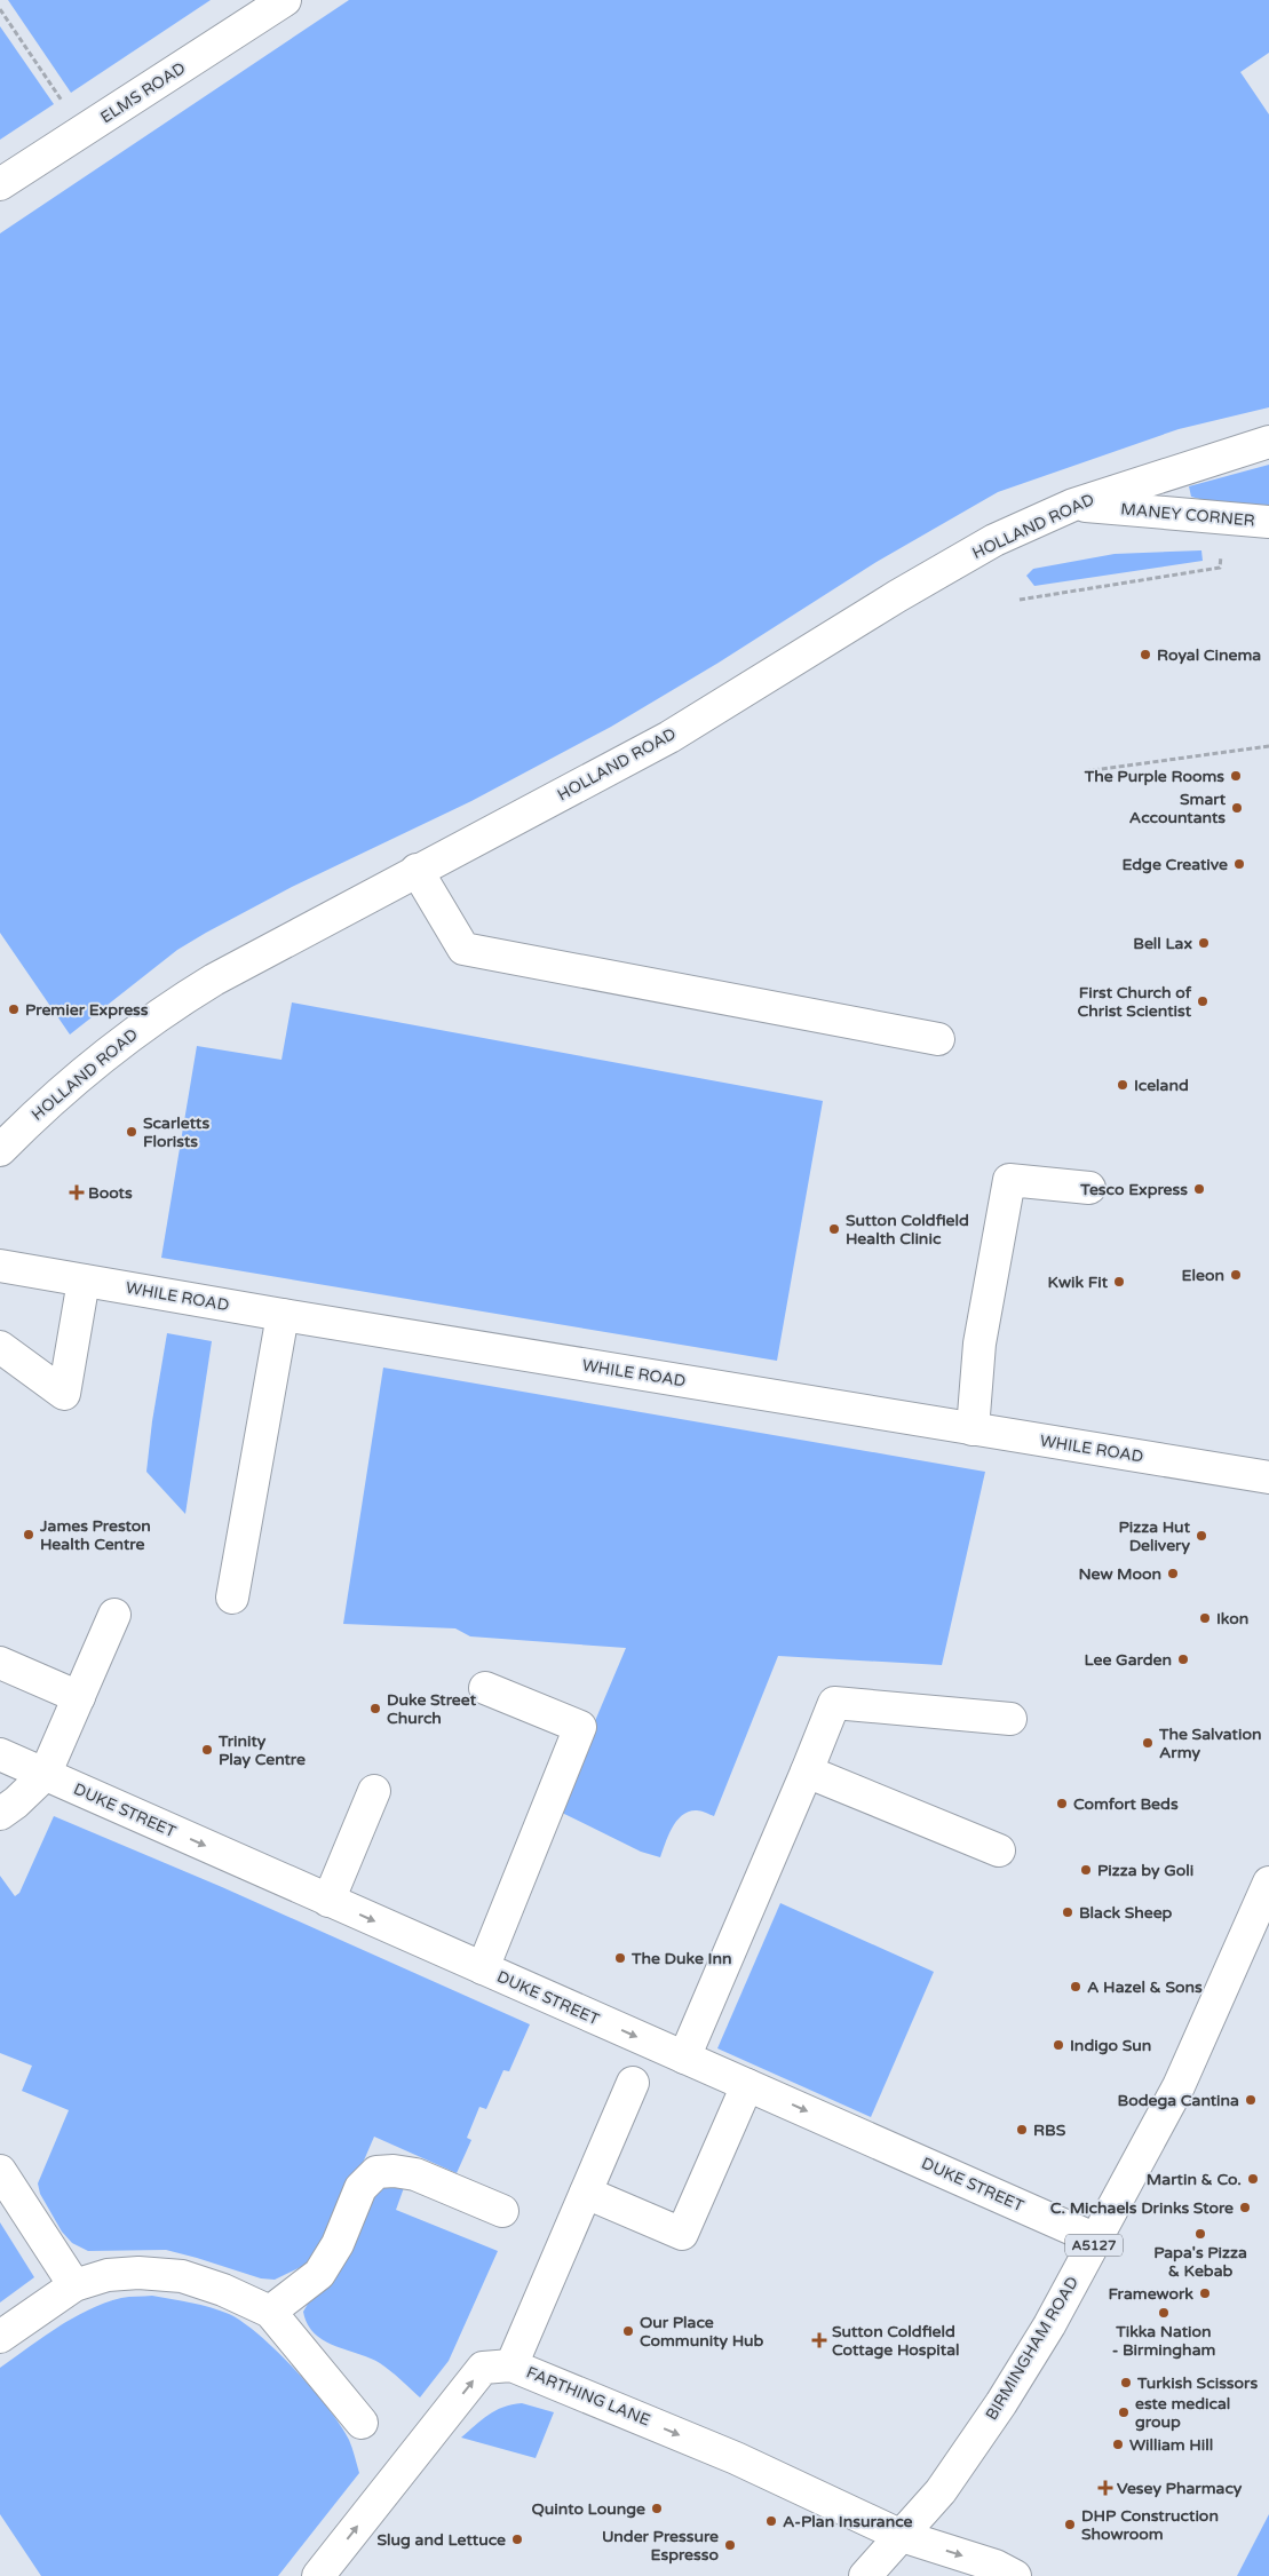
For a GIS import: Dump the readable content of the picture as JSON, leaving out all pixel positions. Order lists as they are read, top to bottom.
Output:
{
  "streets": {
    "street": [
      "ELMS ROAD",
      "MANEY CORNER",
      "HOLLAND ROAD",
      "WHILE ROAD",
      "DUKE STREET",
      "A5127",
      "BIRMINGHAM ROAD",
      "FARTHING LANE"
    ]
  },
  "crossings": [
    ["MANEY CORNER", "HOLLAND ROAD"],
    ["DUKE STREET", "BIRMINGHAM ROAD"],
    ["BIRMINGHAM ROAD", "FARTHING LANE"]
  ],
  "one_way": ["DUKE STREET", "FARTHING LANE"],
  "places": {
    "other": [
      "Royal Cinema",
      "The Purple Rooms",
      "Smart Accountants",
      "Edge Creative",
      "Bell Lax",
      "First Church of Christ Scientist",
      "Premier Express",
      "Iceland",
      "Scarletts Florists",
      "Tesco Express",
      "Sutton Coldfield Health Clinic",
      "Eleon",
      "Kwik Fit",
      "James Preston Health Centre",
      "Pizza Hut Delivery",
      "New Moon",
      "Ikon",
      "Lee Garden",
      "Duke Street Church",
      "The Salvation Army",
      "Trinity Play Centre",
      "Comfort Beds",
      "Pizza by Goli",
      "Black Sheep",
      "The Duke Inn",
      "A Hazel & Sons",
      "Indigo Sun",
      "Bodega Cantina",
      "RBS",
      "Martin & Co.",
      "C. Michaels Drinks Store",
      "Papa's Pizza & Kebab",
      "Framework",
      "Tikka Nation - Birmingham",
      "Our Place Community Hub",
      "Turkish Scissors",
      "este medical group",
      "William Hill",
      "Quinto Lounge",
      "A-Plan Insurance",
      "DHP Construction Showroom",
      "Slug and Lettuce",
      "Under Pressure Espresso"
    ],
    "health": ["Boots", "Sutton Coldfield Cottage Hospital", "Vesey Pharmacy"]
  }
}
